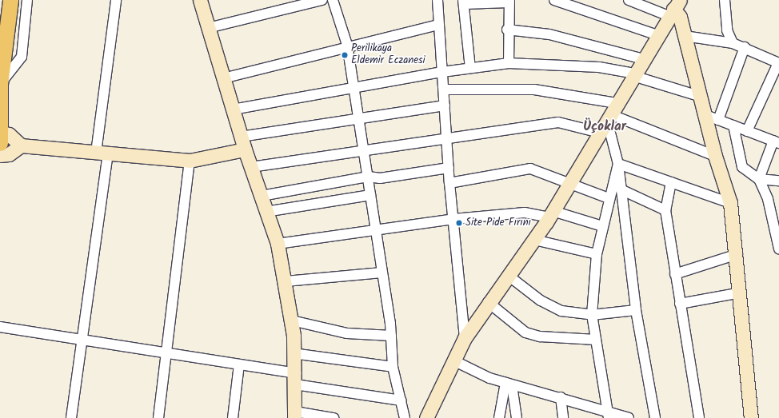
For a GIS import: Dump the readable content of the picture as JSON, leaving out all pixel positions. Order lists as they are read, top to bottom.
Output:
{
  "districts": ["Üçoklar"],
  "places": ["Perilikaya Eldemir Eczanesi", "Site Pide Fırını"]
}
